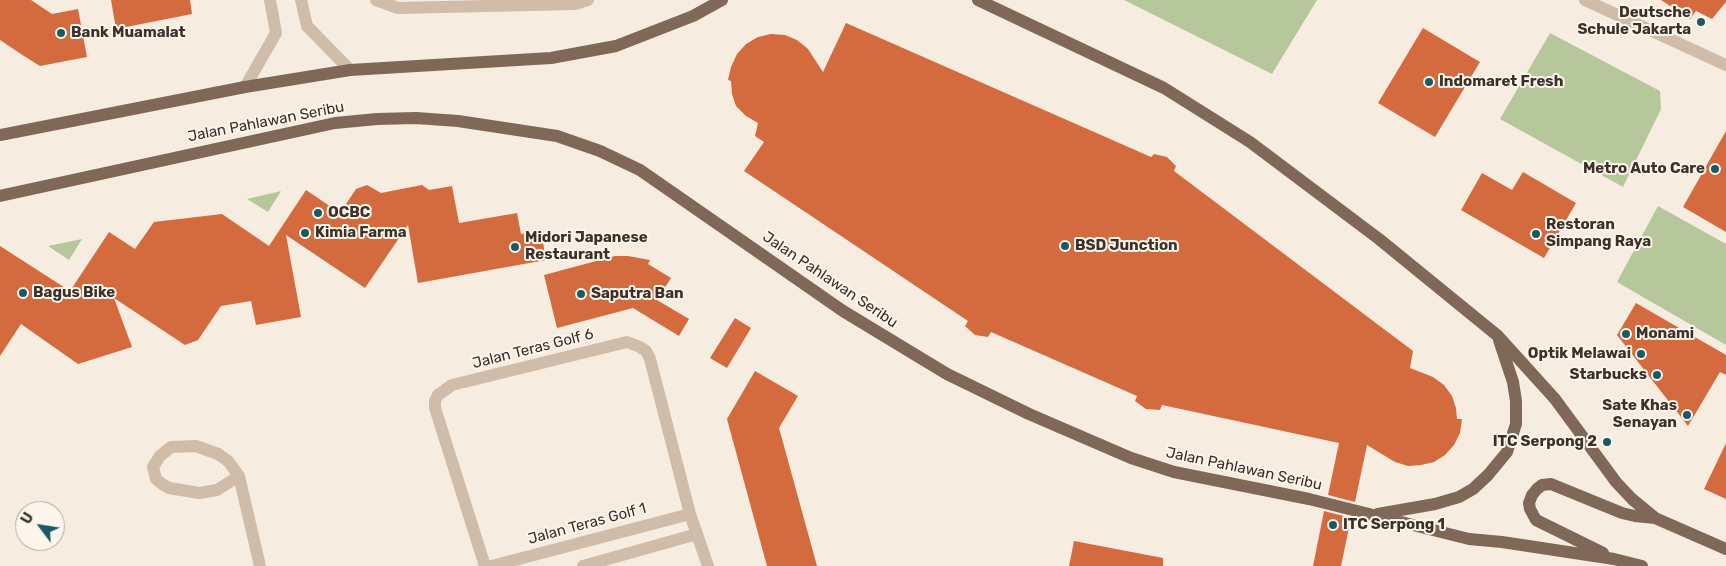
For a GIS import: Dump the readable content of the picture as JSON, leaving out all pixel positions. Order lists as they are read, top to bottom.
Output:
{
  "streets": {
    "main road": ["Jalan Pahlawan Seribu"],
    "street": ["Jalan Teras Golf 6", "Jalan Teras Golf 1"]
  },
  "crossings": [
    ["Jalan Teras Golf 6", "Jalan Teras Golf 1"]
  ],
  "places": [
    "Deutsche Schule Jakarta",
    "Bank Muamalat",
    "Indomaret Fresh",
    "Metro Auto Care",
    "OCBC",
    "Kimia Farma",
    "Restoran Simpang Raya",
    "BSD Junction",
    "Midori Japanese Restaurant",
    "Bagus Bike",
    "Saputra Ban",
    "Monami",
    "Optik Melawai",
    "Starbucks",
    "Sate Khas Senayan",
    "ITC Serpong 2",
    "ITC Serpong 1"
  ],
  "north": "top left"
}
